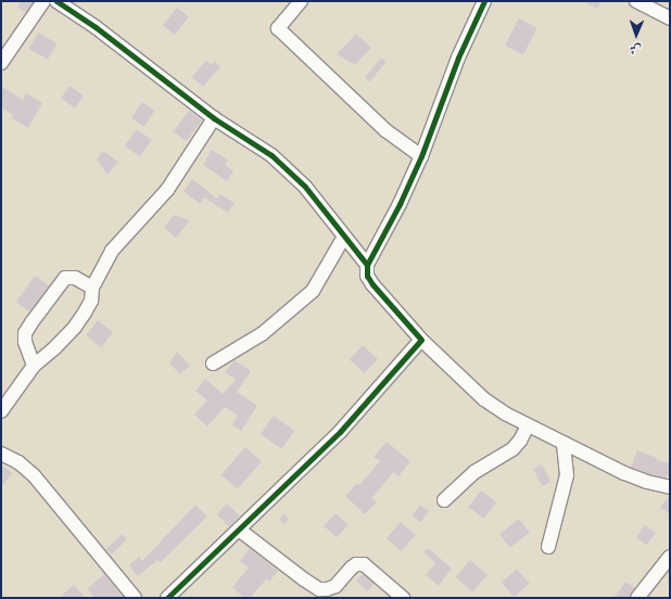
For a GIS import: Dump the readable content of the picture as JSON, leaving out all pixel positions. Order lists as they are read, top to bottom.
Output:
{
  "north": "bottom"
}
